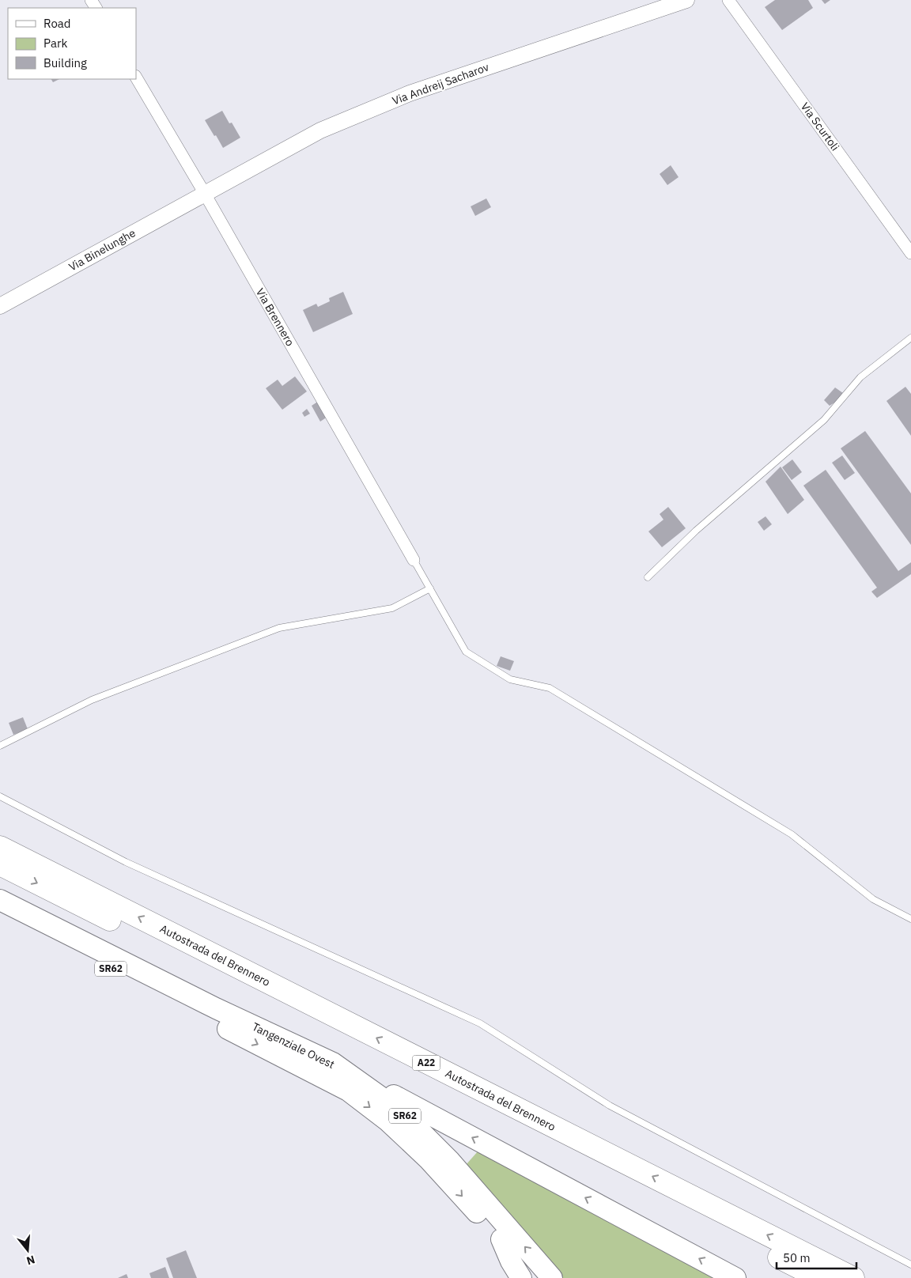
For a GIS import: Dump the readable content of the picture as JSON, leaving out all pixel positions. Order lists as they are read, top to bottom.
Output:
{
  "streets": {
    "highway": [
      "Autostrada del Brennero",
      "SR62",
      "Tangenziale Ovest",
      "A22"
    ],
    "street": [
      "Via Andreij Sacharov",
      "Via Scurtoli",
      "Via Binelunghe",
      "Via Brennero"
    ]
  },
  "crossings": [
    ["Via Andreij Sacharov", "Via Binelunghe"],
    ["Via Andreij Sacharov", "Via Brennero"],
    ["Via Binelunghe", "Via Brennero"]
  ],
  "legend": ["Road", "Park", "Building"],
  "scale_bar": "50 m",
  "north": "bottom"
}
